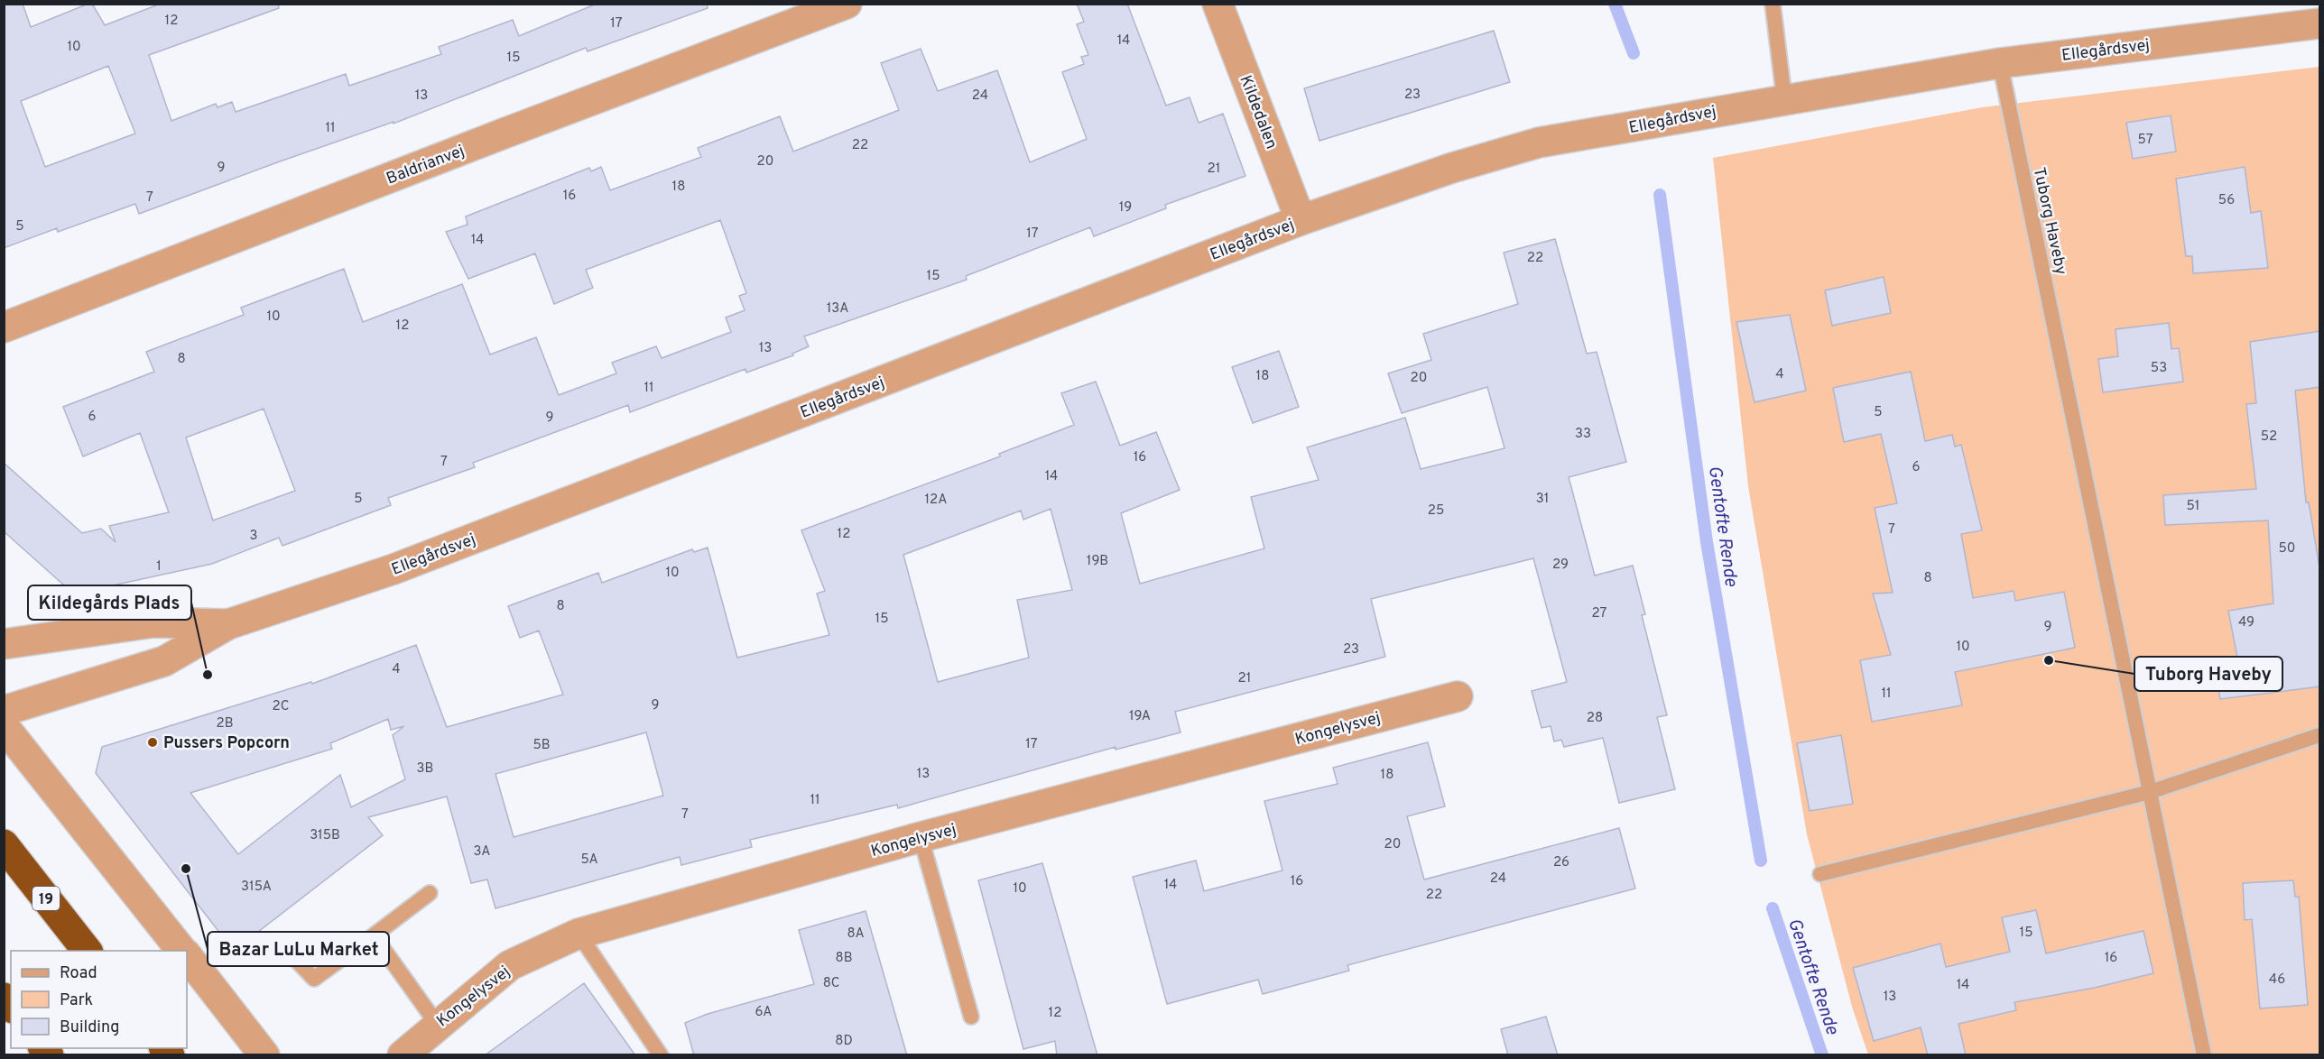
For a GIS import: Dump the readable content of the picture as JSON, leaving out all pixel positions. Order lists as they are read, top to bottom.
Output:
{
  "streets": {
    "highway": ["19"],
    "street": [
      "Ellegårdsvej",
      "Kildedalen",
      "Baldrianvej",
      "Kongelysvej"
    ],
    "lane": ["Tuborg Haveby"]
  },
  "crossings": [
    ["Ellegårdsvej", "Kildedalen"],
    ["Ellegårdsvej", "Tuborg Haveby"]
  ],
  "water": ["Gentofte Rende"],
  "places": [
    "Tuborg Haveby",
    "Kildegårds Plads",
    "Pussers Popcorn",
    "Bazar LuLu Market"
  ],
  "house_numbers": [
    "12",
    "17",
    "14",
    "10",
    "15",
    "23",
    "13",
    "24",
    "11",
    "57",
    "22",
    "20",
    "9",
    "21",
    "18",
    "16",
    "7",
    "56",
    "19",
    "5",
    "17",
    "14",
    "22",
    "15",
    "13A",
    "10",
    "12",
    "13",
    "8",
    "53",
    "4",
    "18",
    "20",
    "11",
    "5",
    "6",
    "9",
    "33",
    "52",
    "16",
    "7",
    "6",
    "14",
    "5",
    "31",
    "12A",
    "51",
    "25",
    "7",
    "12",
    "3",
    "50",
    "19B",
    "29",
    "1",
    "10",
    "8",
    "8",
    "27",
    "15",
    "49",
    "9",
    "10",
    "23",
    "4",
    "21",
    "11",
    "9",
    "2C",
    "19A",
    "28",
    "2B",
    "17",
    "5B",
    "3B",
    "13",
    "18",
    "11",
    "7",
    "315B",
    "20",
    "3A",
    "5A",
    "26",
    "24",
    "16",
    "14",
    "315A",
    "10",
    "22",
    "15",
    "8A",
    "8B",
    "16",
    "46",
    "8C",
    "14",
    "13",
    "6A",
    "12",
    "8D"
  ],
  "legend": ["Road", "Park", "Building"]
}
